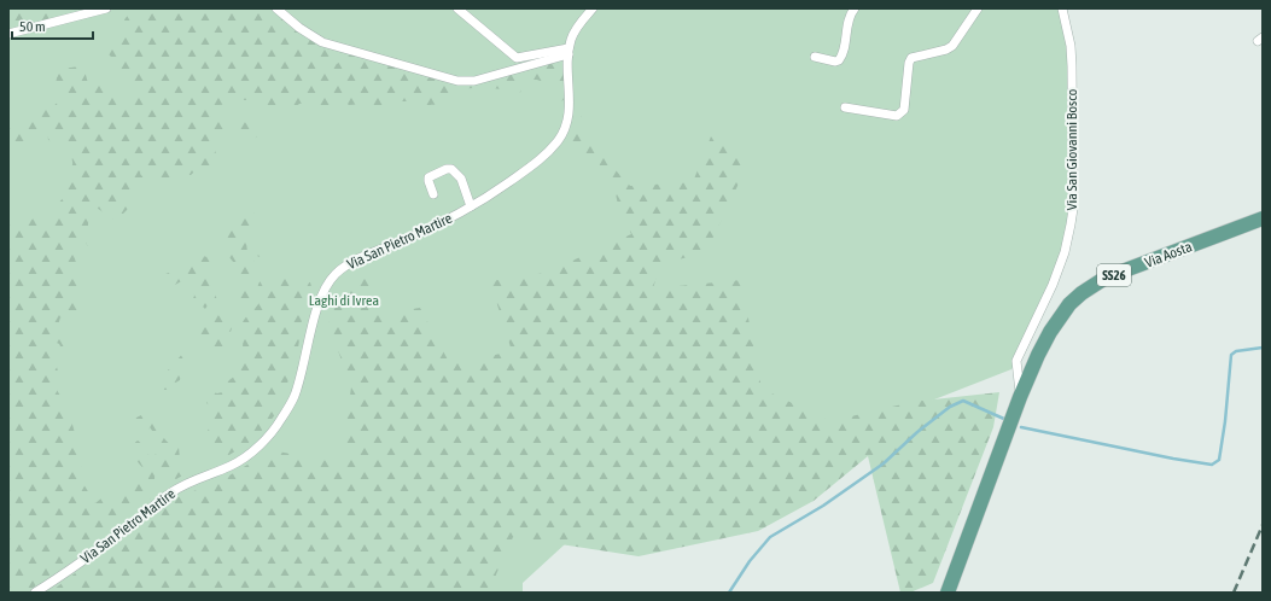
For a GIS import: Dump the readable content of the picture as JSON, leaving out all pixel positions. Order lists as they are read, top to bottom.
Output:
{
  "streets": {
    "main road": ["Via Aosta", "SS26"],
    "street": ["Via San Giovanni Bosco", "Via San Pietro Martire"]
  },
  "crossings": [
    ["Via San Giovanni Bosco", "Via Aosta"],
    ["Via San Giovanni Bosco", "SS26"],
    ["Via Aosta", "SS26"]
  ],
  "parks": ["Laghi di Ivrea"],
  "scale_bar": "50 m"
}
